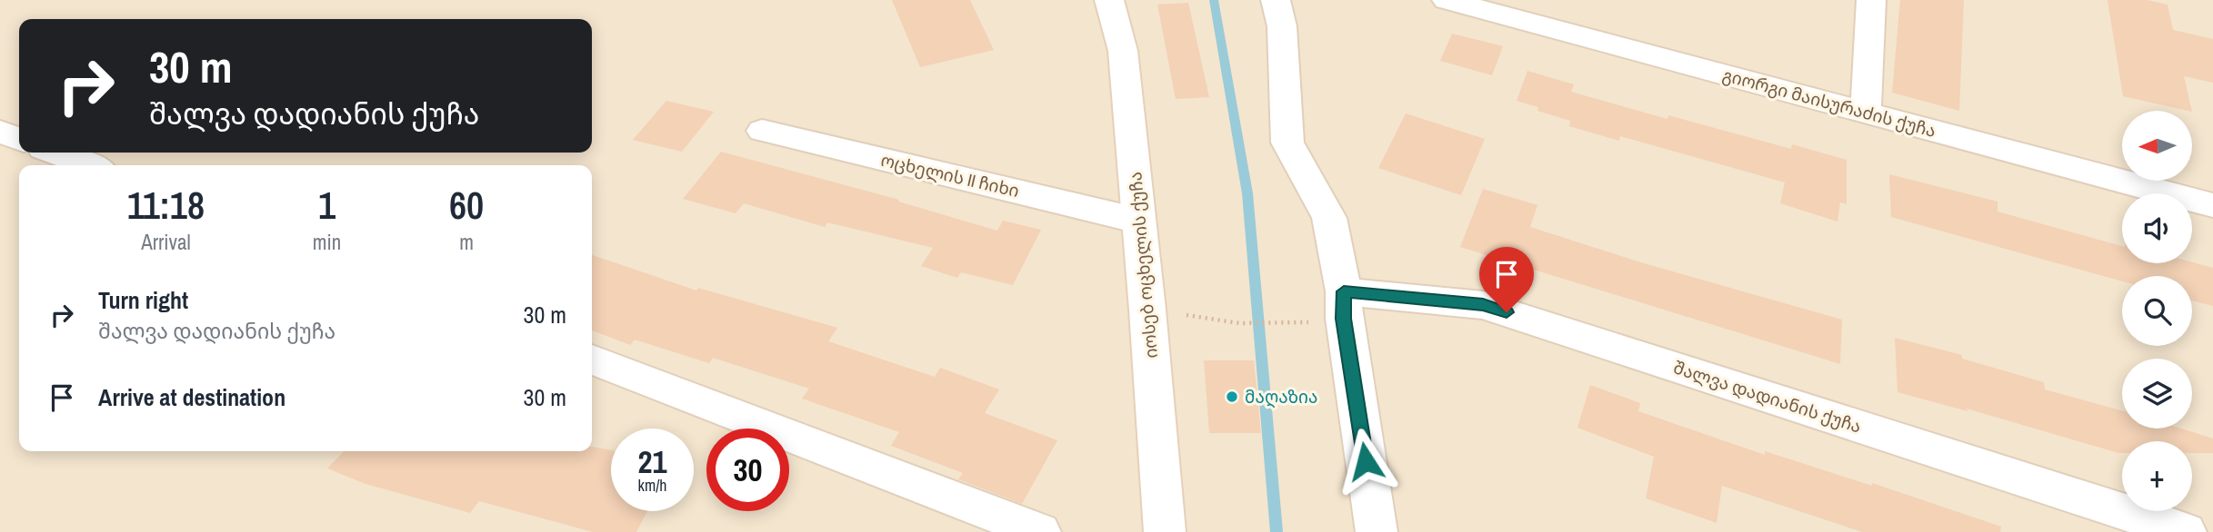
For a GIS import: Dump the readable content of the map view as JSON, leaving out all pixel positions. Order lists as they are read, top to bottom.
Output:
{
  "streets": {
    "street": [
      "გიორგი მაისურაძის ქუჩა",
      "ოცხელის II ჩიხი",
      "იოსებ ოცხელის ქუჩა",
      "შალვა დადიანის ქუჩა"
    ]
  },
  "crossings": [
    ["ოცხელის II ჩიხი", "იოსებ ოცხელის ქუჩა"]
  ],
  "places": ["მაღაზია"],
  "north": "left",
  "page": {
    "turn": ["30 m", "შალვა დადიანის ქუჩა"],
    "map_buttons": "+",
    "eta": [
      "11:18",
      "Arrival",
      "1",
      "min",
      "60",
      "m"
    ],
    "list": [
      {
        "name": "Turn right",
        "note": "შალვა დადიანის ქუჩა",
        "value": "30 m"
      },
      {
        "name": "Arrive at destination",
        "value": "30 m"
      }
    ],
    "speed": "21 km/h",
    "limit": "30"
  }
}
